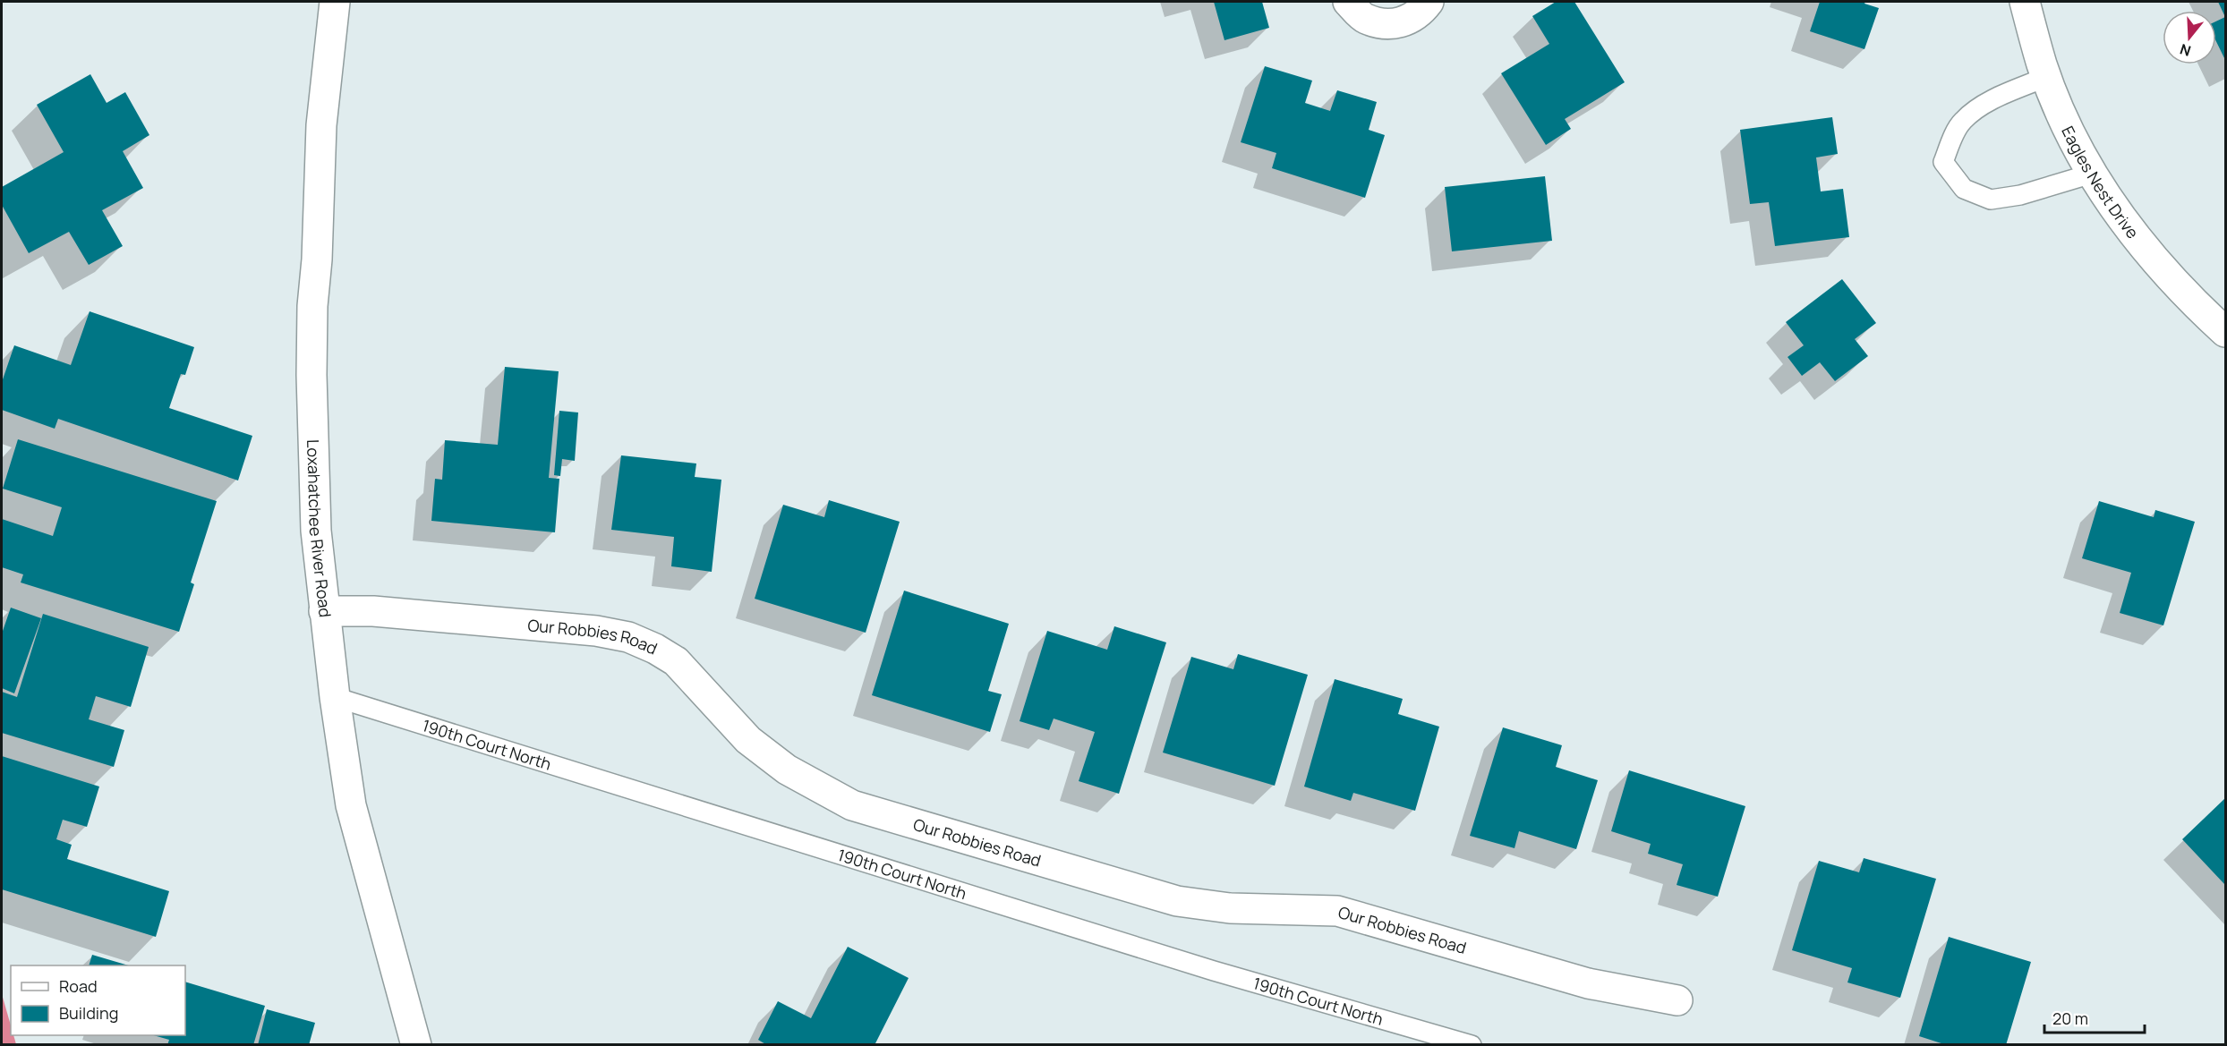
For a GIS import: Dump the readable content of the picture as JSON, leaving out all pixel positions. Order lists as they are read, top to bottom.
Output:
{
  "streets": {
    "street": ["Eagles Nest Drive", "Loxahatchee River Road", "Our Robbies Road"],
    "lane": ["190th Court North"]
  },
  "crossings": [
    ["Loxahatchee River Road", "Our Robbies Road"],
    ["Loxahatchee River Road", "190th Court North"]
  ],
  "legend": ["Road", "Building"],
  "scale_bar": "20 m",
  "north": "bottom"
}
